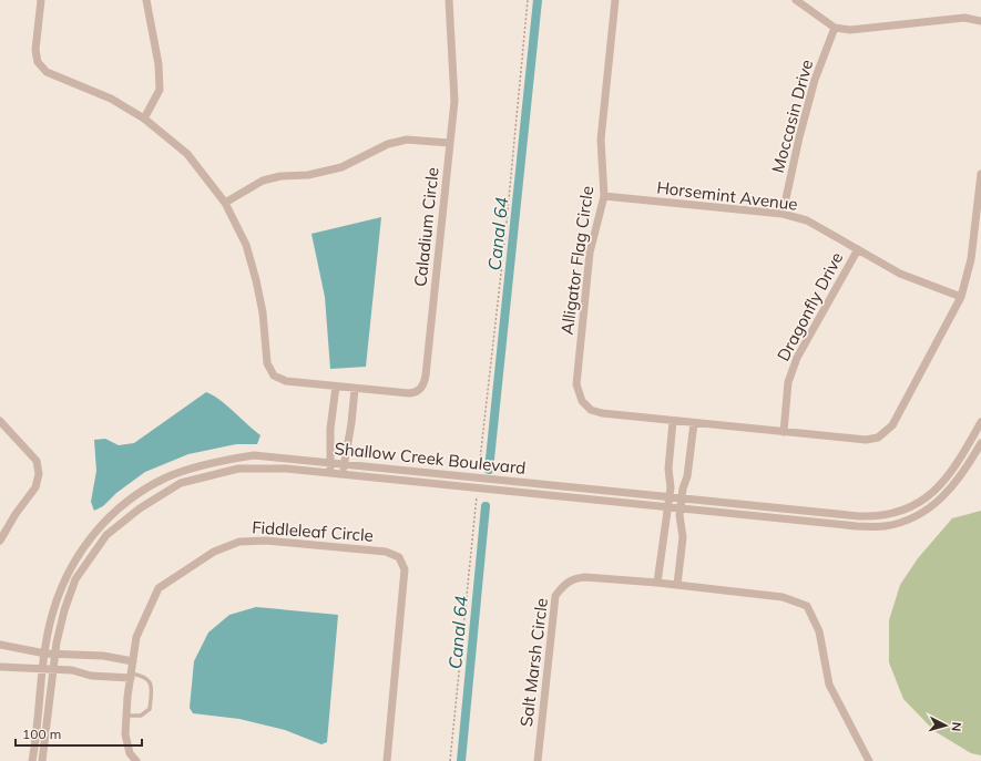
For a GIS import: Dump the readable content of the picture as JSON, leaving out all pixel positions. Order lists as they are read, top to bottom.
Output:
{
  "streets": {
    "street": [
      "Moccasin Drive",
      "Horsemint Avenue",
      "Caladium Circle",
      "Alligator Flag Circle",
      "Dragonfly Drive",
      "Shallow Creek Boulevard",
      "Fiddleleaf Circle",
      "Salt Marsh Circle"
    ]
  },
  "crossings": [
    ["Moccasin Drive", "Horsemint Avenue"],
    ["Horsemint Avenue", "Alligator Flag Circle"],
    ["Horsemint Avenue", "Dragonfly Drive"],
    ["Alligator Flag Circle", "Dragonfly Drive"]
  ],
  "water": ["Canal 64"],
  "scale_bar": "100 m",
  "north": "right"
}
